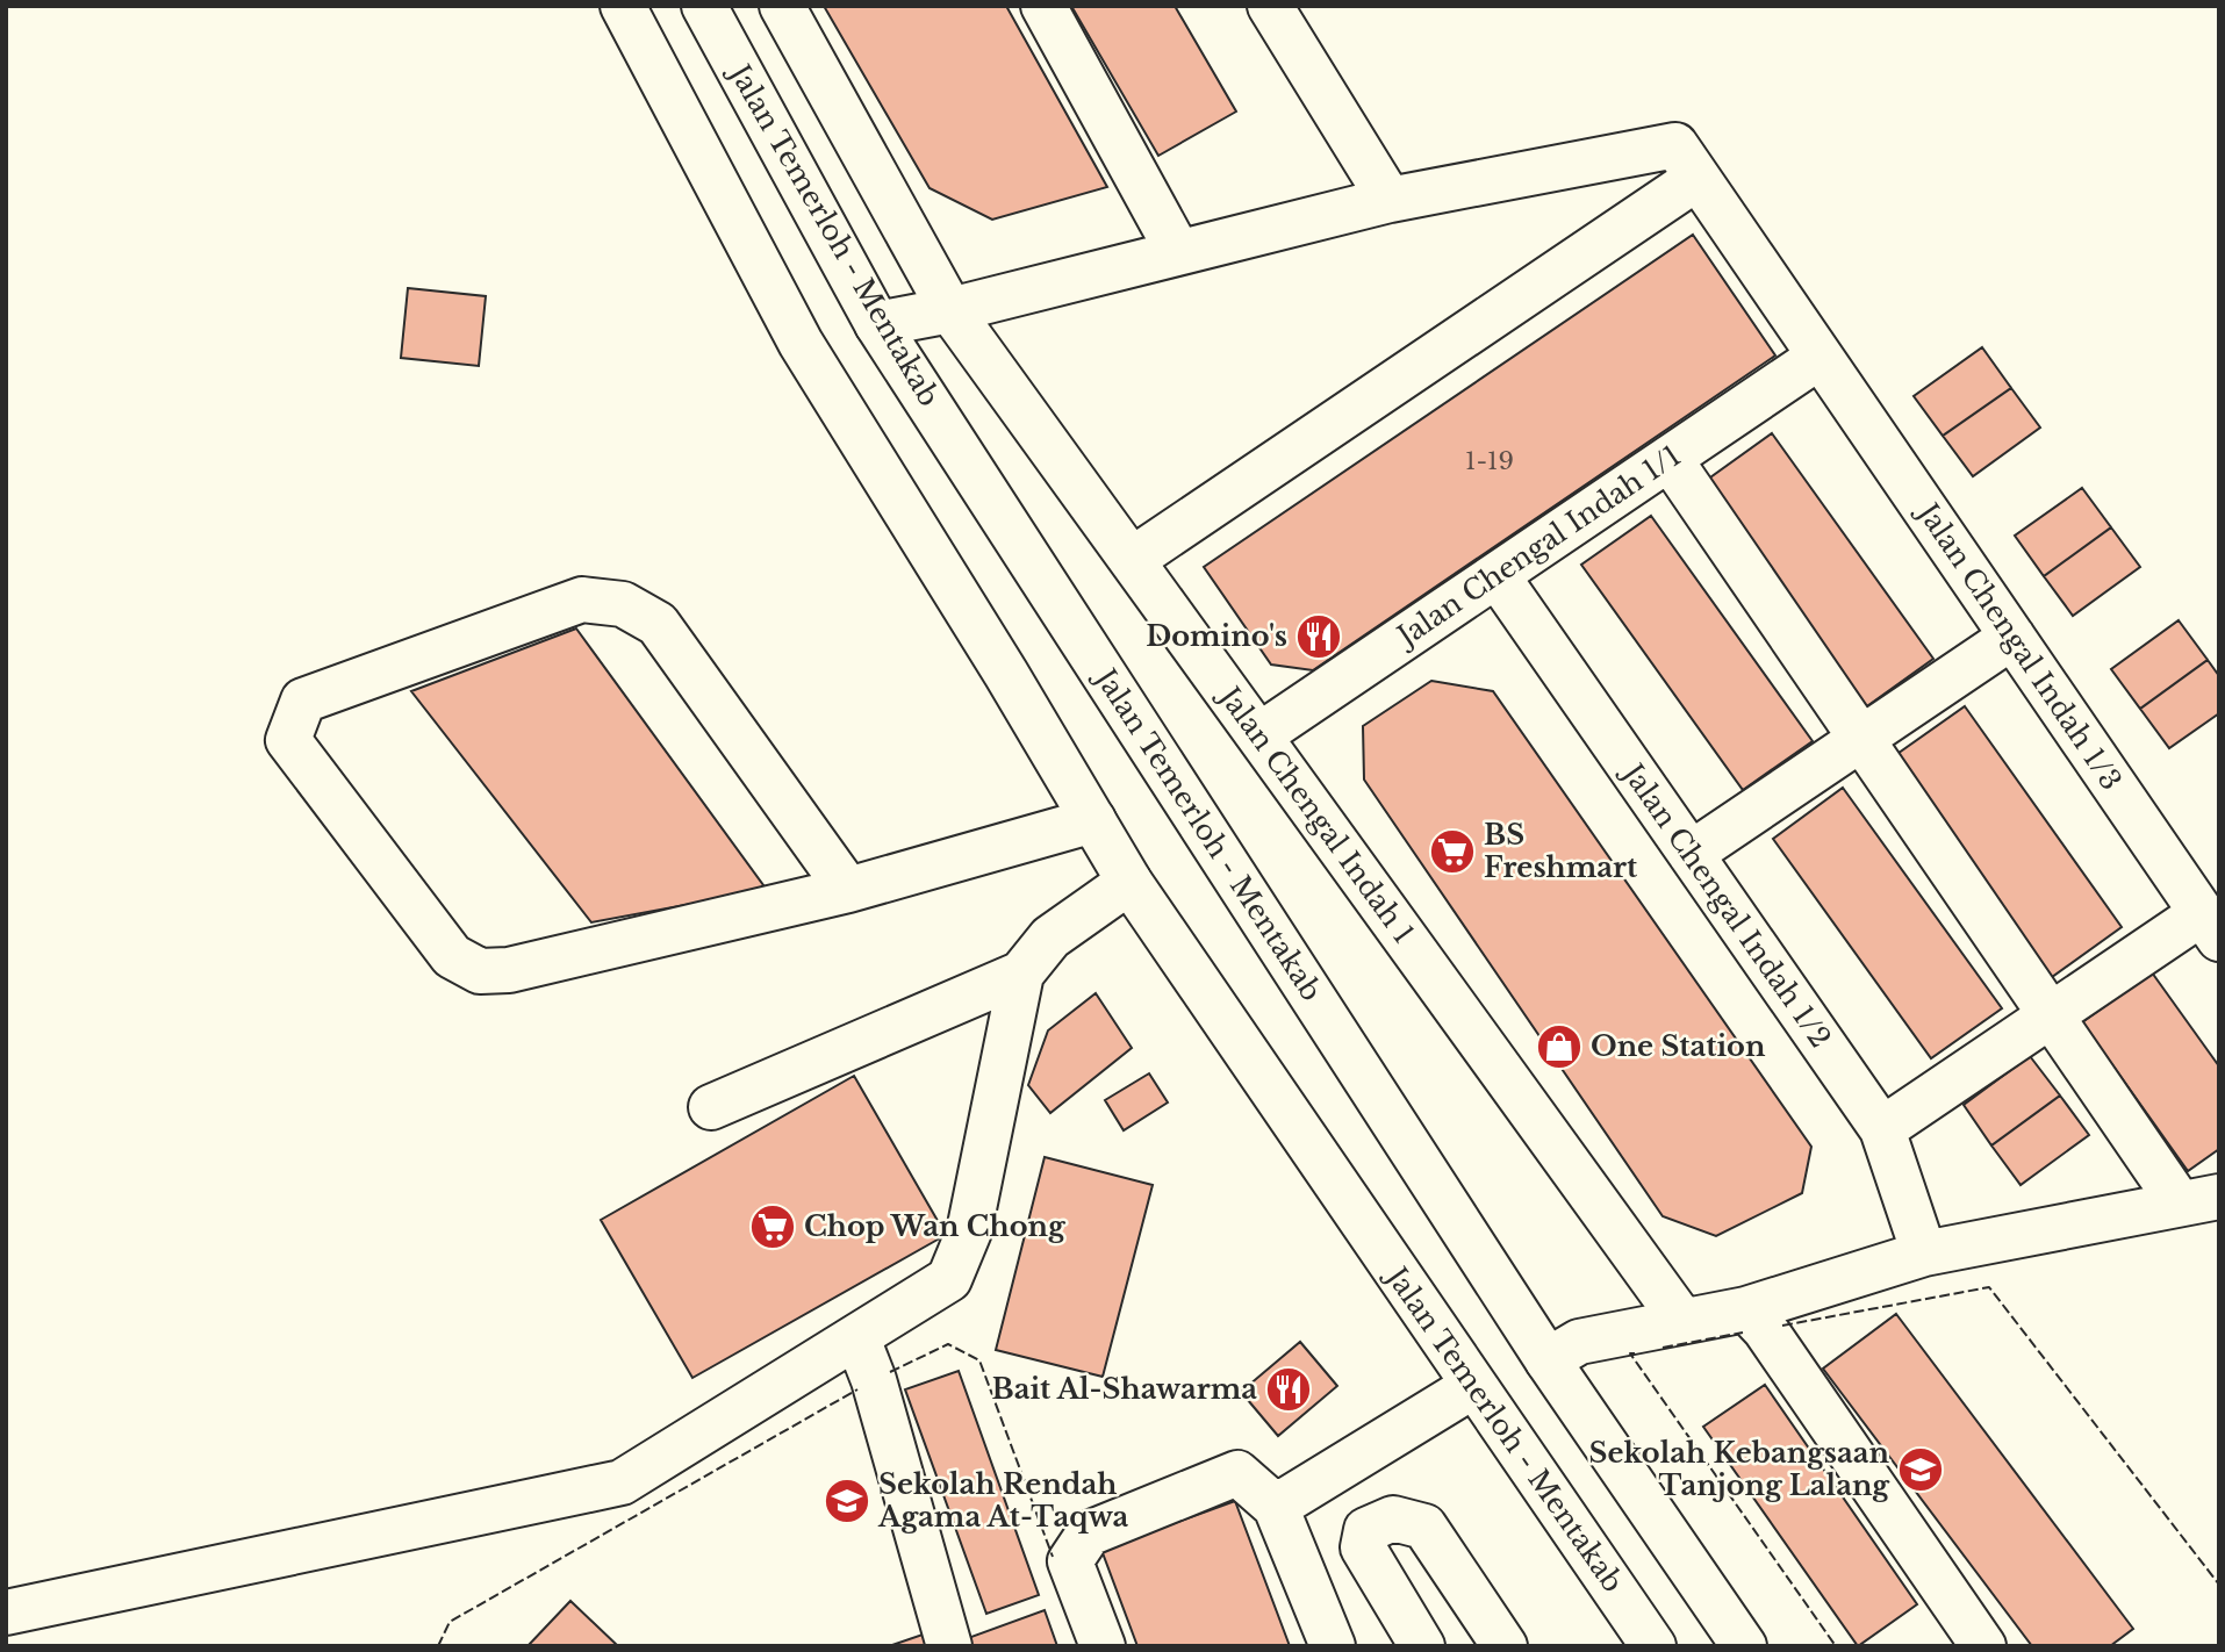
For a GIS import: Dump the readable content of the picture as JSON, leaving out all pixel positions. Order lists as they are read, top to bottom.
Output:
{
  "streets": {
    "street": [
      "Jalan Temerloh - Mentakab",
      "Jalan Chengal Indah 1/1",
      "Jalan Chengal Indah 1/3",
      "Jalan Chengal Indah 1",
      "Jalan Chengal Indah 1/2"
    ]
  },
  "crossings": [
    ["Jalan Chengal Indah 1/1", "Jalan Chengal Indah 1/3"],
    ["Jalan Chengal Indah 1/1", "Jalan Chengal Indah 1"],
    ["Jalan Chengal Indah 1/1", "Jalan Chengal Indah 1/2"]
  ],
  "places": {
    "restaurant": ["Domino's", "Bait Al-Shawarma"],
    "supermarket": ["BS Freshmart", "Chop Wan Chong"],
    "shop": ["One Station"],
    "school or university": ["Sekolah Kebangsaan Tanjong Lalang", "Sekolah Rendah Agama At-Taqwa"]
  },
  "house_numbers": ["1-19"]
}
